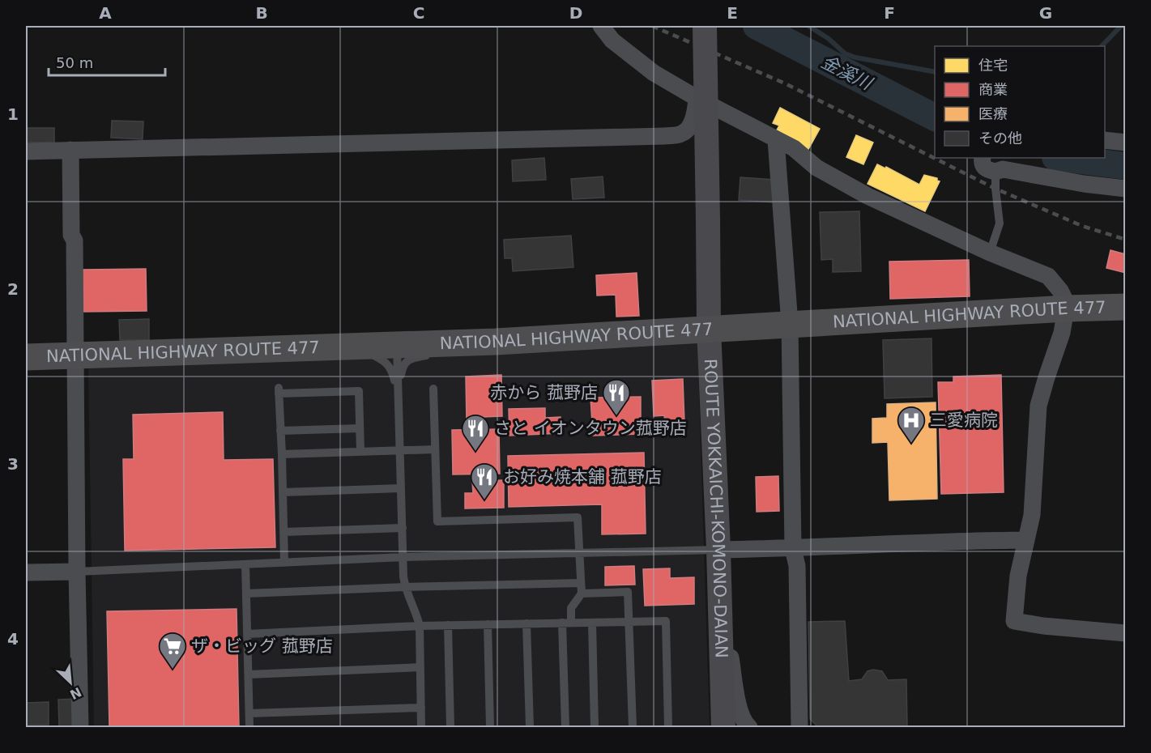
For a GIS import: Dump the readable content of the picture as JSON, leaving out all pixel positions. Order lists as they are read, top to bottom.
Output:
{
  "streets": {
    "highway": ["NATIONAL HIGHWAY ROUTE 477"],
    "main road": ["ROUTE YOKKAICHI-KOMONO-DAIAN"]
  },
  "crossings": [
    ["NATIONAL HIGHWAY ROUTE 477", "ROUTE YOKKAICHI-KOMONO-DAIAN"]
  ],
  "water": ["金溪川"],
  "places": {
    "restaurant": ["赤から 菰野店", "さと イオンタウン菰野店", "お好み焼本舗 菰野店"],
    "hospital": ["三愛病院"],
    "supermarket": ["ザ・ビッグ 菰野店"]
  },
  "legend": [
    "住宅",
    "商業",
    "医療",
    "その他"
  ],
  "scale_bar": "50 m",
  "north": "bottom right",
  "grid": {
    "columns": [
      "A",
      "B",
      "C",
      "D",
      "E",
      "F",
      "G"
    ],
    "rows": [
      "1",
      "2",
      "3",
      "4"
    ]
  }
}
